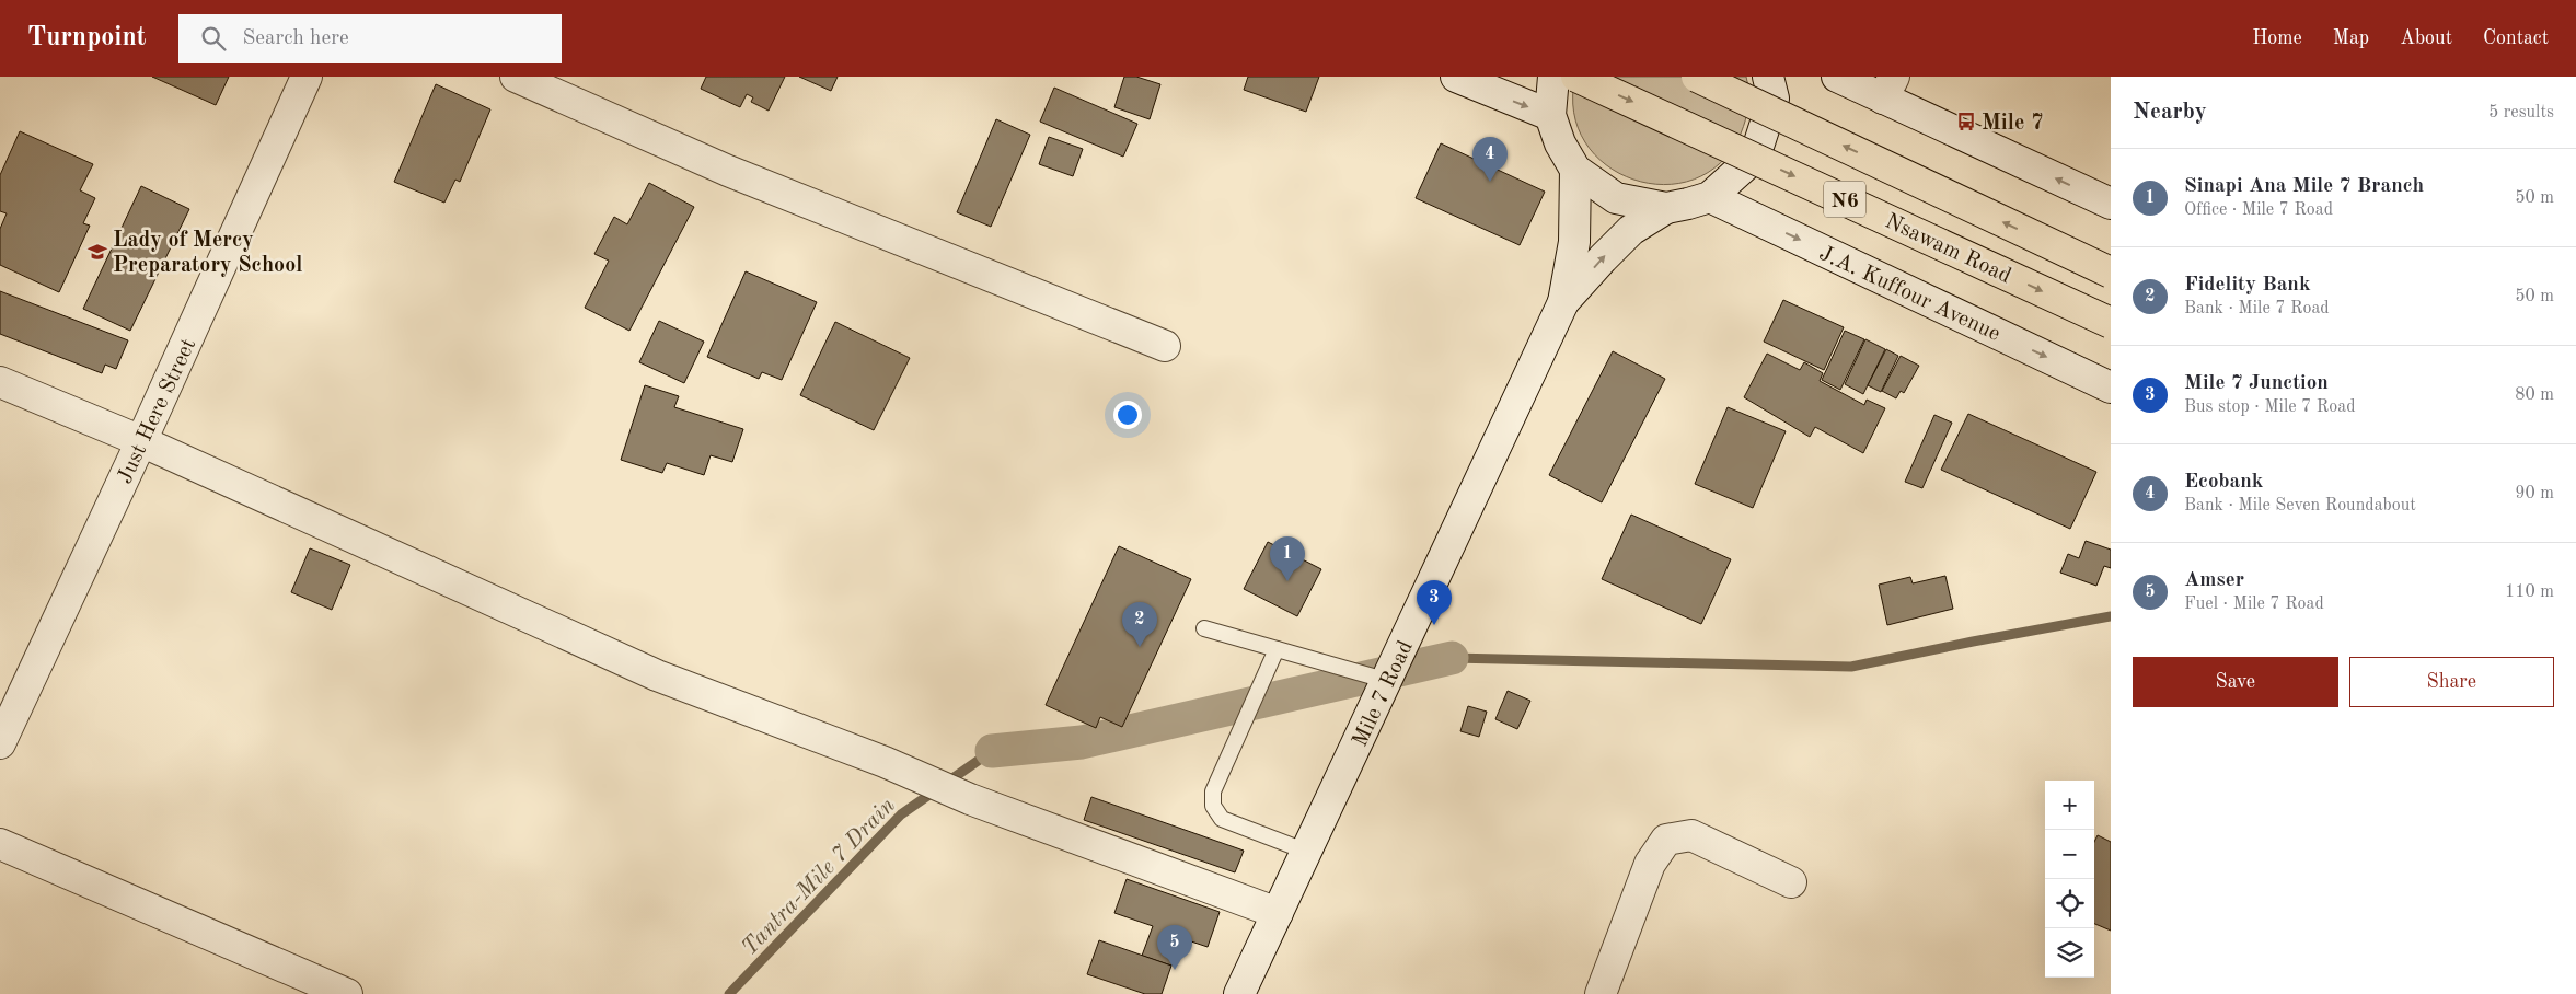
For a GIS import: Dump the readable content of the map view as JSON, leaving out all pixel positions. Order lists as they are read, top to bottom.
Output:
{
  "streets": {
    "highway": ["N6", "Nsawam Road"],
    "street": ["J.A. Kuffour Avenue", "Just Here Street", "Mile 7 Road"]
  },
  "water": ["Tantra-Mile 7 Drain"],
  "places": {
    "bus stop": ["Mile 7"],
    "school or university": ["Lady of Mercy Preparatory School"]
  },
  "page": {
    "header": "Turnpoint",
    "search": "Search here",
    "nav": [
      "Home",
      "Map",
      "About",
      "Contact"
    ],
    "heading": ["Nearby", "5 results"],
    "pins": [
      "4",
      "1",
      "3",
      "2",
      "5"
    ],
    "list": [
      {
        "mark": "1",
        "name": "Sinapi Ana Mile 7 Branch",
        "note": "Office · Mile 7 Road",
        "value": "50 m"
      },
      {
        "mark": "2",
        "name": "Fidelity Bank",
        "note": "Bank · Mile 7 Road",
        "value": "50 m"
      },
      {
        "mark": "3",
        "name": "Mile 7 Junction",
        "note": "Bus stop · Mile 7 Road",
        "value": "80 m"
      },
      {
        "mark": "4",
        "name": "Ecobank",
        "note": "Bank · Mile Seven Roundabout",
        "value": "90 m"
      },
      {
        "mark": "5",
        "name": "Amser",
        "note": "Fuel · Mile 7 Road",
        "value": "110 m"
      }
    ],
    "buttons": ["Save", "Share"],
    "map_buttons": ["+", "−"]
  }
}
